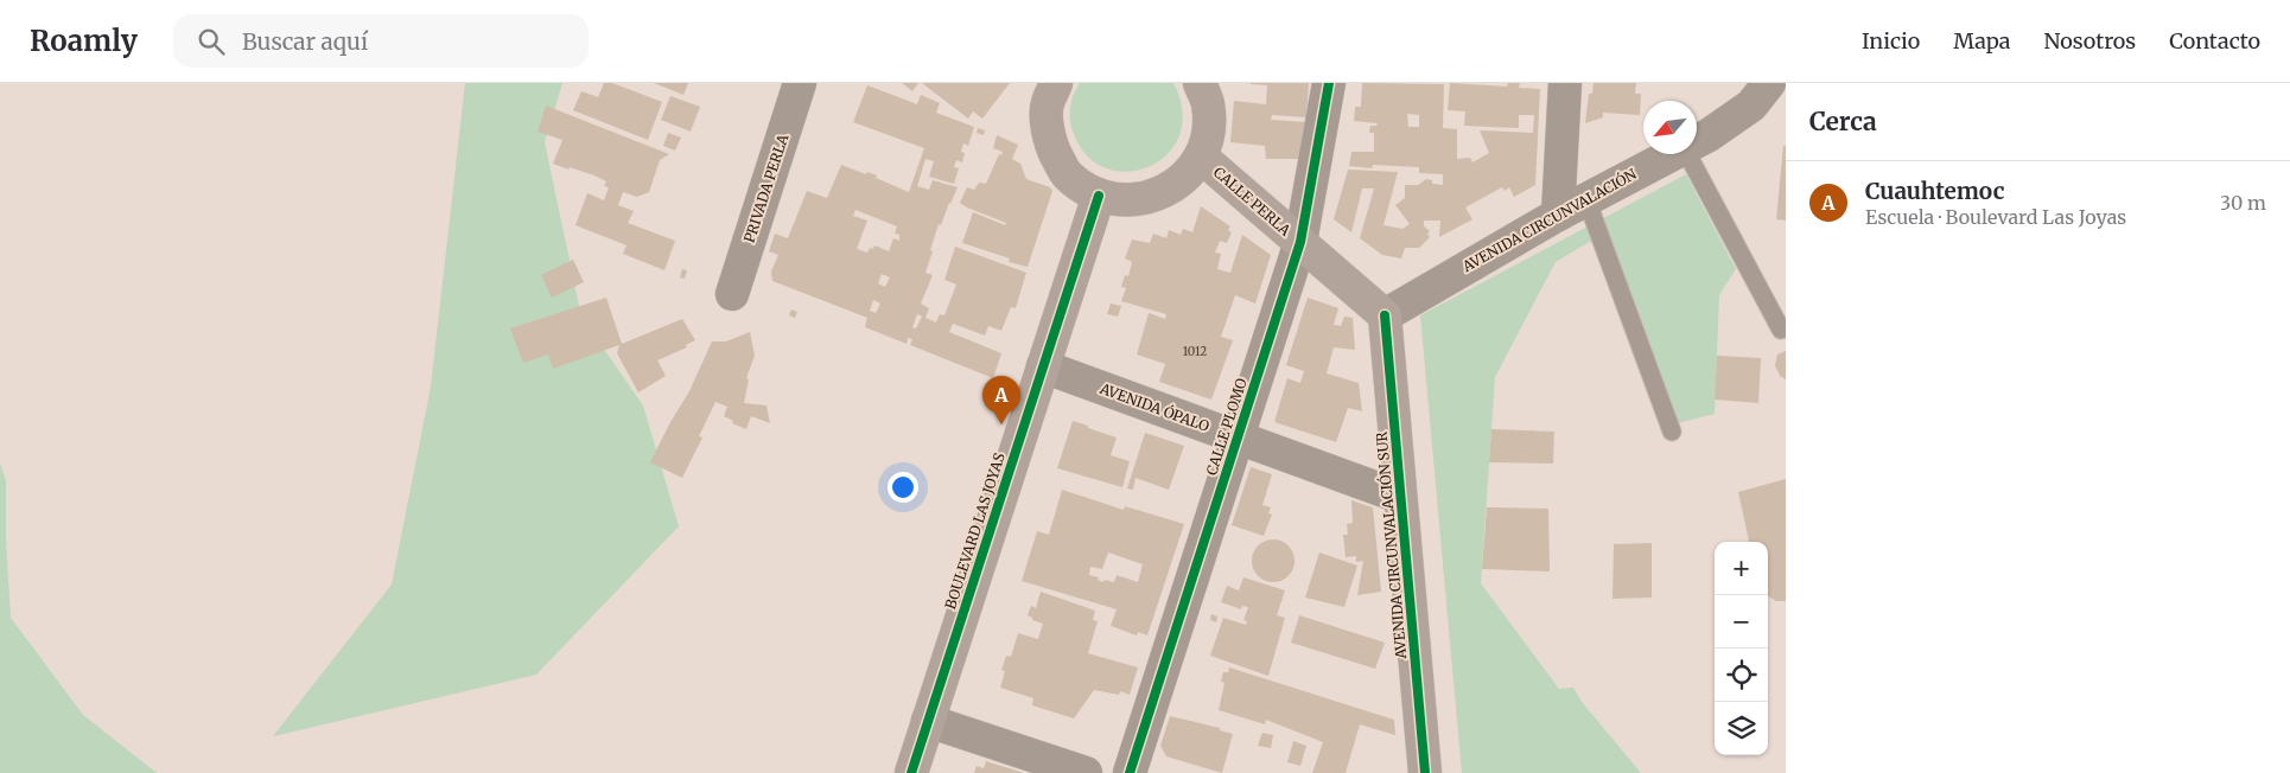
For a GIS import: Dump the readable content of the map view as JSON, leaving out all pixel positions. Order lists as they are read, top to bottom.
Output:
{
  "streets": {
    "street": [
      "PRIVADA PERLA",
      "CALLE PERLA",
      "AVENIDA CIRCUNVALACIÓN",
      "AVENIDA ÓPALO",
      "CALLE PLOMO",
      "BOULEVARD LAS JOYAS",
      "AVENIDA CIRCUNVALACIÓN SUR"
    ]
  },
  "crossings": [
    ["CALLE PERLA", "AVENIDA CIRCUNVALACIÓN"],
    ["CALLE PERLA", "CALLE PLOMO"],
    ["CALLE PERLA", "AVENIDA CIRCUNVALACIÓN SUR"],
    ["AVENIDA CIRCUNVALACIÓN", "AVENIDA CIRCUNVALACIÓN SUR"],
    ["AVENIDA ÓPALO", "CALLE PLOMO"],
    ["AVENIDA ÓPALO", "BOULEVARD LAS JOYAS"],
    ["AVENIDA ÓPALO", "AVENIDA CIRCUNVALACIÓN SUR"]
  ],
  "house_numbers": ["1012"],
  "north": "bottom left",
  "page": {
    "header": "Roamly",
    "search": "Buscar aquí",
    "nav": [
      "Inicio",
      "Mapa",
      "Nosotros",
      "Contacto"
    ],
    "heading": "Cerca",
    "list": [
      {
        "mark": "A",
        "name": "Cuauhtemoc",
        "note": "Escuela · Boulevard Las Joyas",
        "value": "30 m"
      }
    ],
    "pins": "A",
    "map_buttons": ["+", "−"]
  }
}
